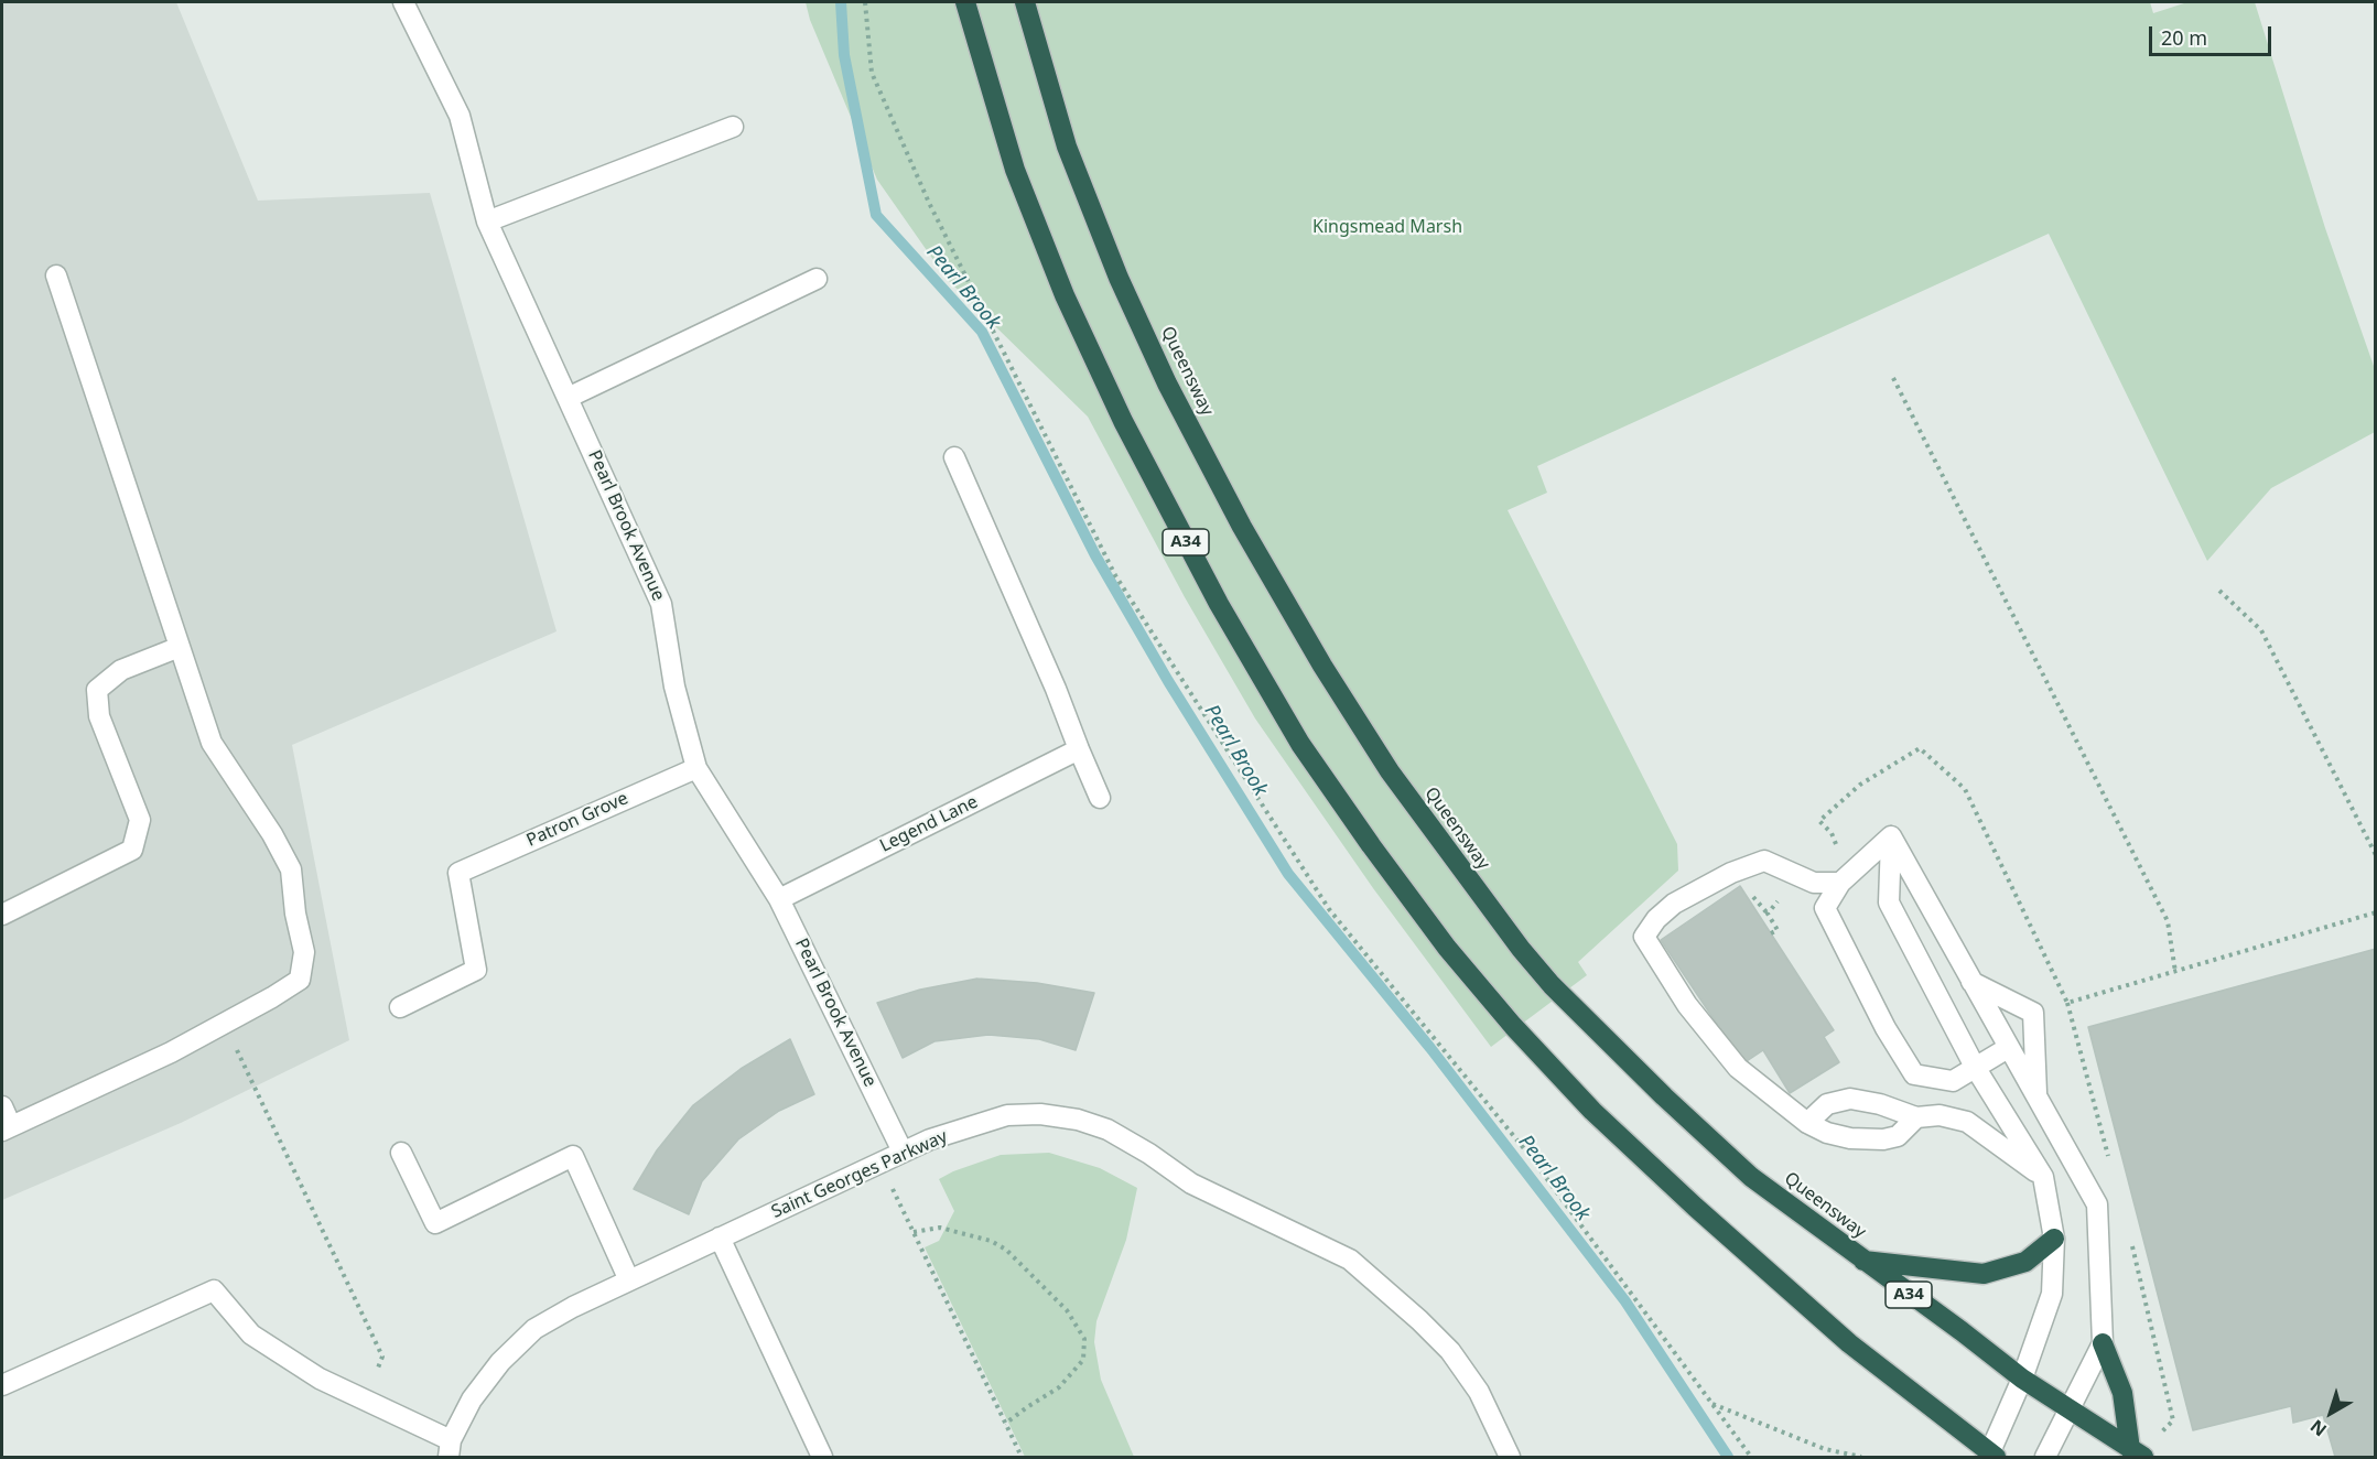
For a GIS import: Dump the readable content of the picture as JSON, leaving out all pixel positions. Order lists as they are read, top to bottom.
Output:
{
  "streets": {
    "highway": ["Queensway", "A34"],
    "street": [
      "Pearl Brook Avenue",
      "Patron Grove",
      "Legend Lane",
      "Saint Georges Parkway"
    ]
  },
  "crossings": [
    ["Pearl Brook Avenue", "Patron Grove"],
    ["Pearl Brook Avenue", "Legend Lane"],
    ["Pearl Brook Avenue", "Saint Georges Parkway"]
  ],
  "water": ["Pearl Brook"],
  "parks": ["Kingsmead Marsh"],
  "scale_bar": "20 m",
  "north": "bottom left"
}
